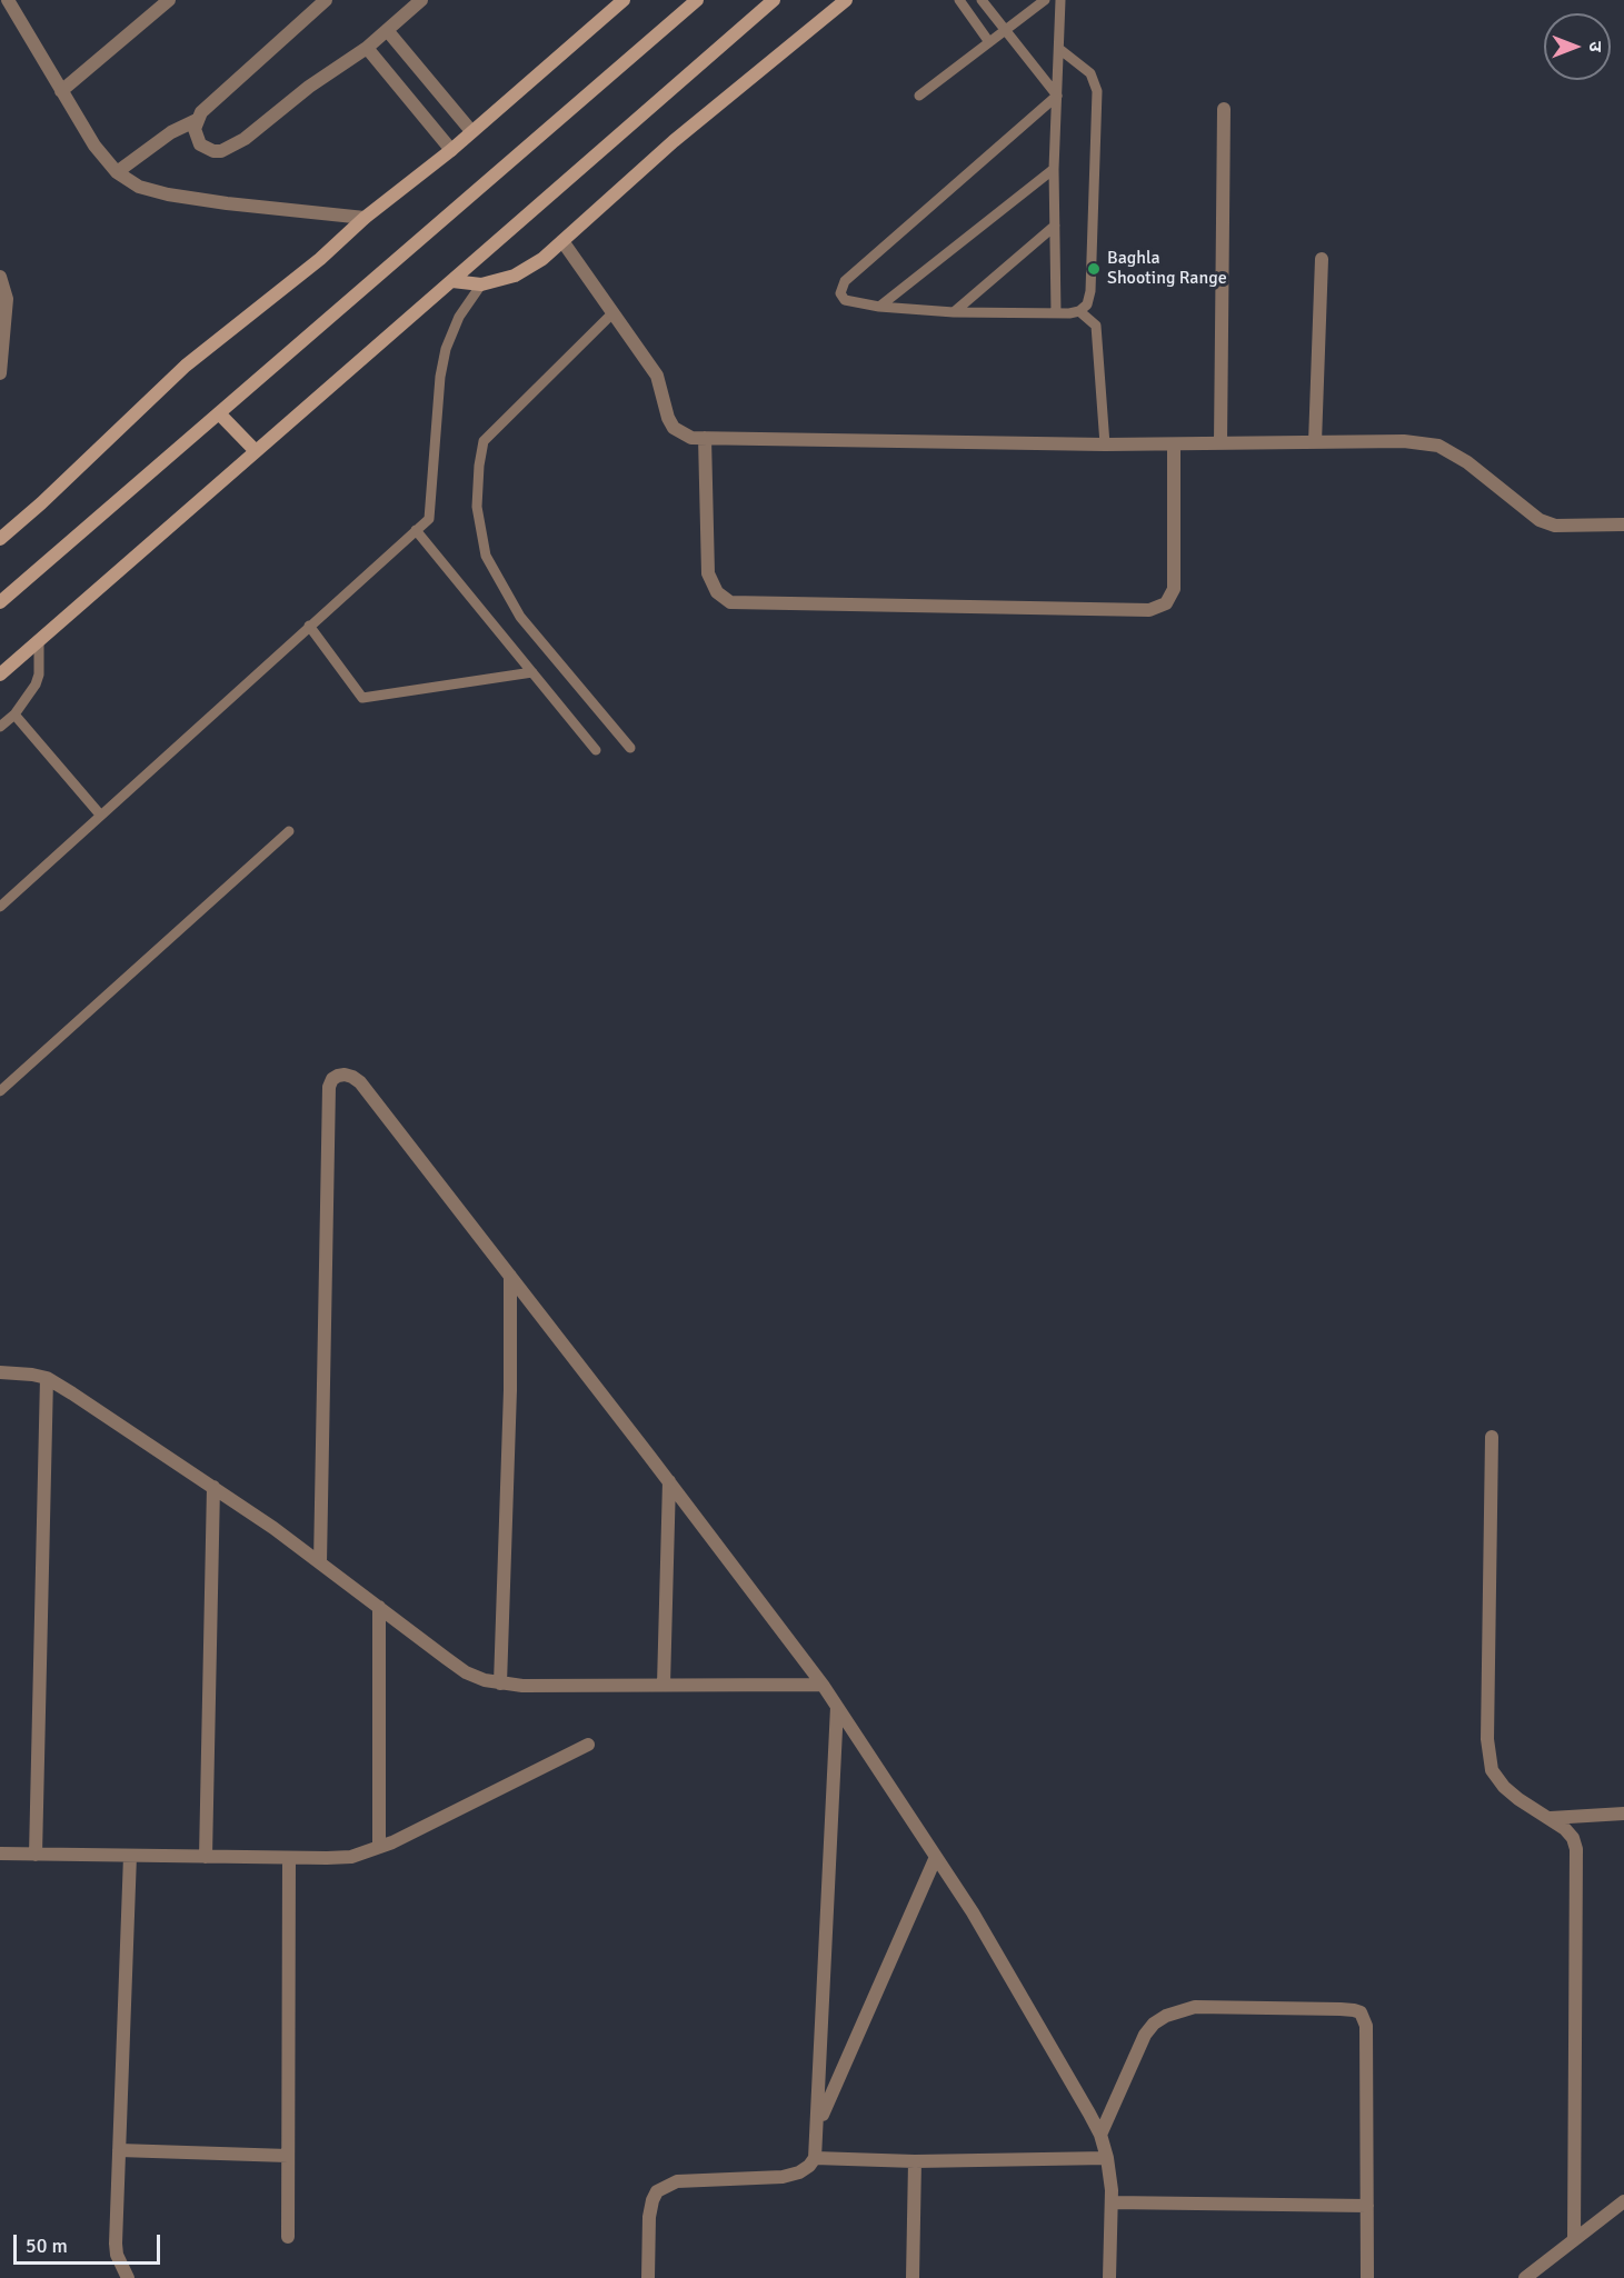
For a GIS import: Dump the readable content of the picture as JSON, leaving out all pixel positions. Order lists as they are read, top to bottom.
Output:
{
  "places": ["Baghla Shooting Range"],
  "scale_bar": "50 m",
  "north": "right"
}
